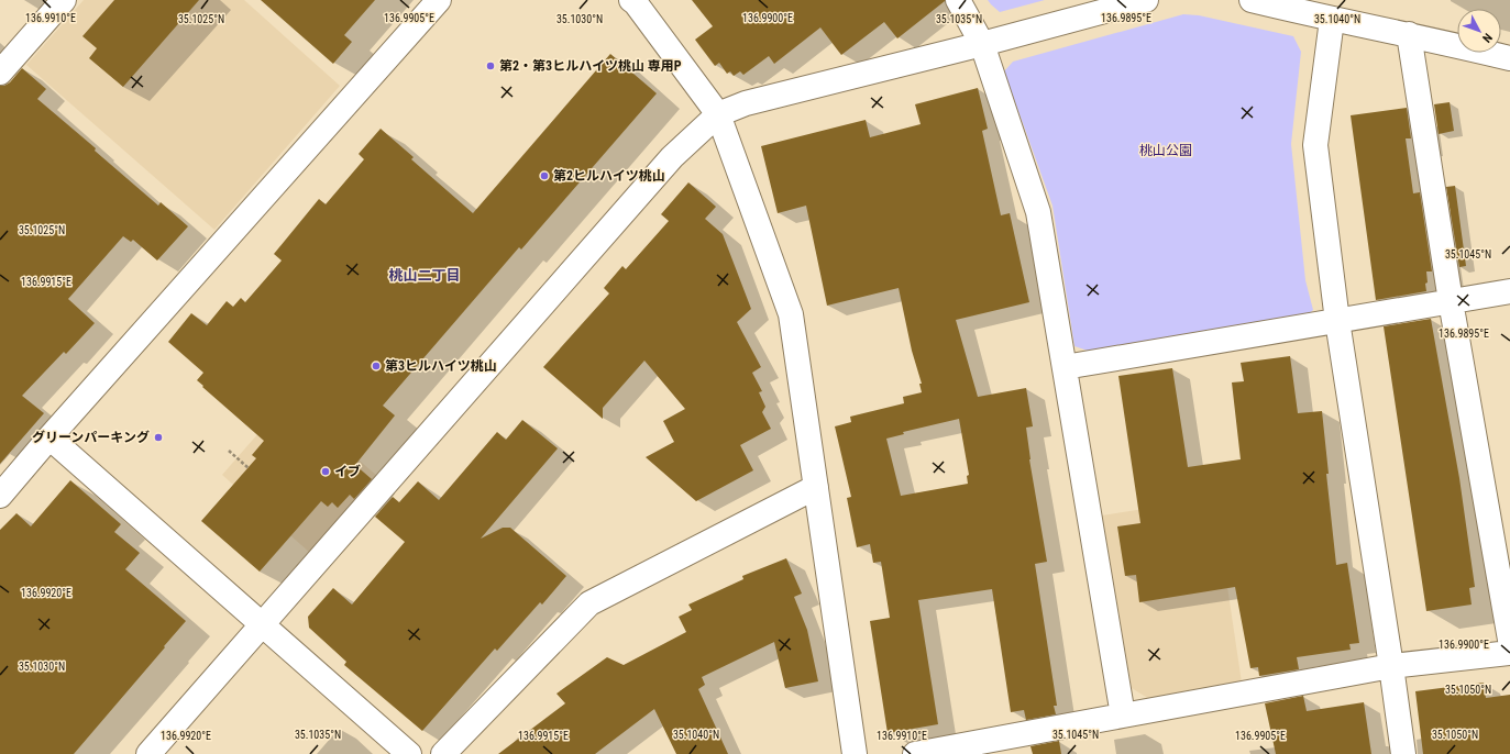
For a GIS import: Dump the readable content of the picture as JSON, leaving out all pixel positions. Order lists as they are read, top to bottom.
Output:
{
  "districts": ["桃山二丁目"],
  "parks": ["桃山公園"],
  "places": [
    "第2・第3ヒルハイツ桃山 専用P",
    "第2ヒルハイツ桃山",
    "第3ヒルハイツ桃山",
    "グリーンパーキング",
    "イブ"
  ],
  "north": "bottom right",
  "coordinates": [
    "136.9910°E",
    "136.9905°E",
    "136.9900°E",
    "136.9895°E",
    "35.1030°N",
    "35.1040°N",
    "35.1025°N",
    "35.1035°N",
    "35.1045°N",
    "136.9915°E",
    "136.9920°E",
    "35.1050°N"
  ]
}
